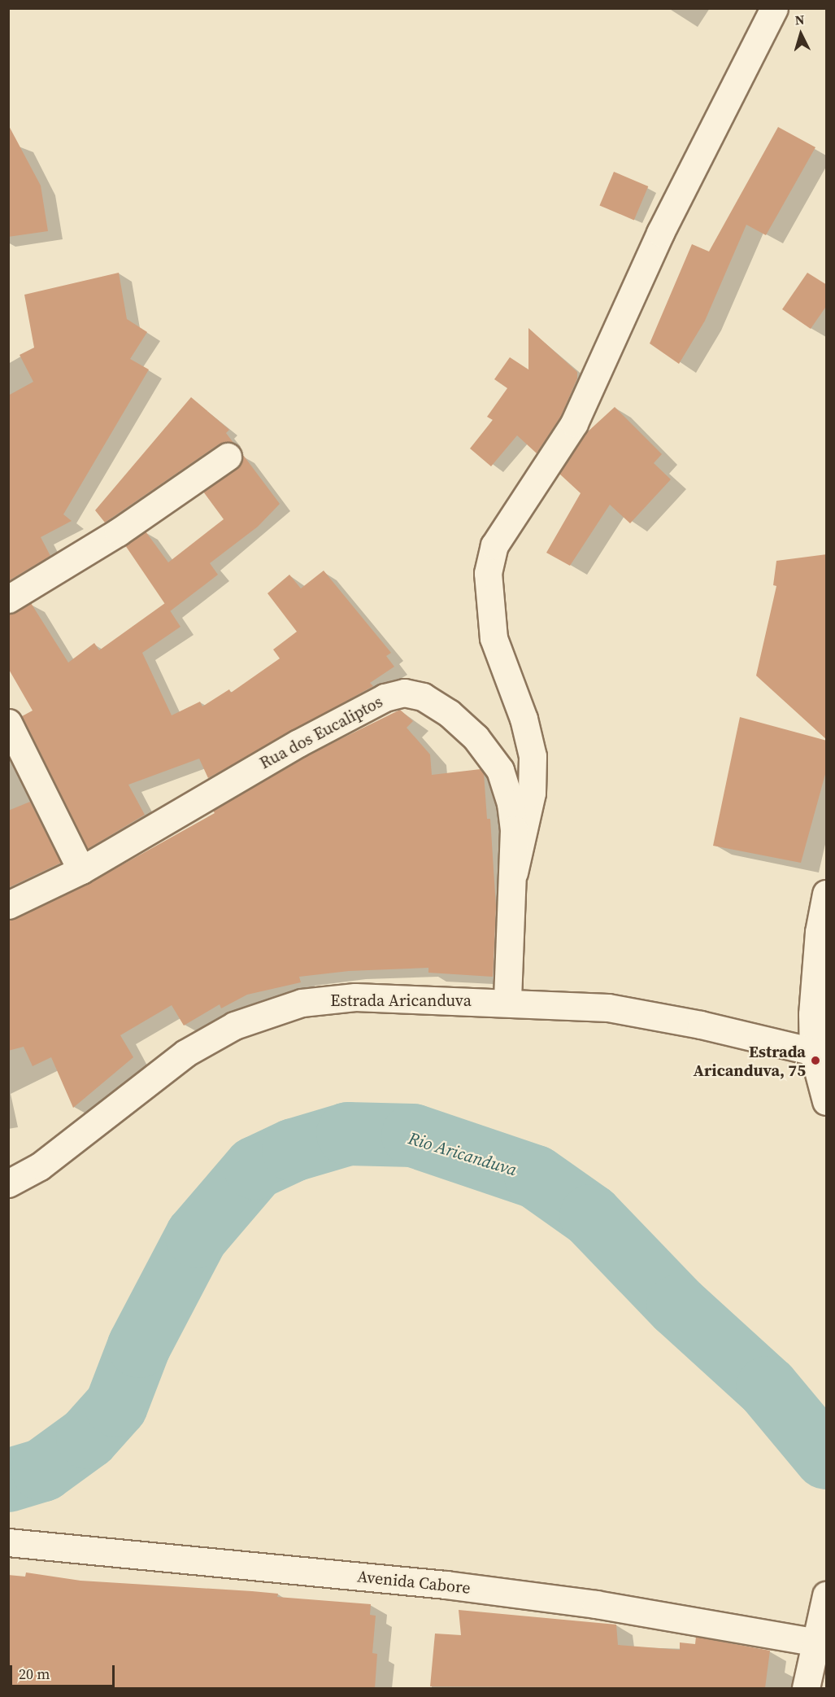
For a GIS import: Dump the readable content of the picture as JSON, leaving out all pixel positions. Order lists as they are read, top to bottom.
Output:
{
  "streets": {
    "street": ["Rua dos Eucaliptos", "Estrada Aricanduva", "Avenida Cabore"]
  },
  "crossings": [
    ["Rua dos Eucaliptos", "Estrada Aricanduva"]
  ],
  "water": ["Rio Aricanduva"],
  "places": ["Estrada Aricanduva, 75"],
  "scale_bar": "20 m",
  "north": "top"
}
